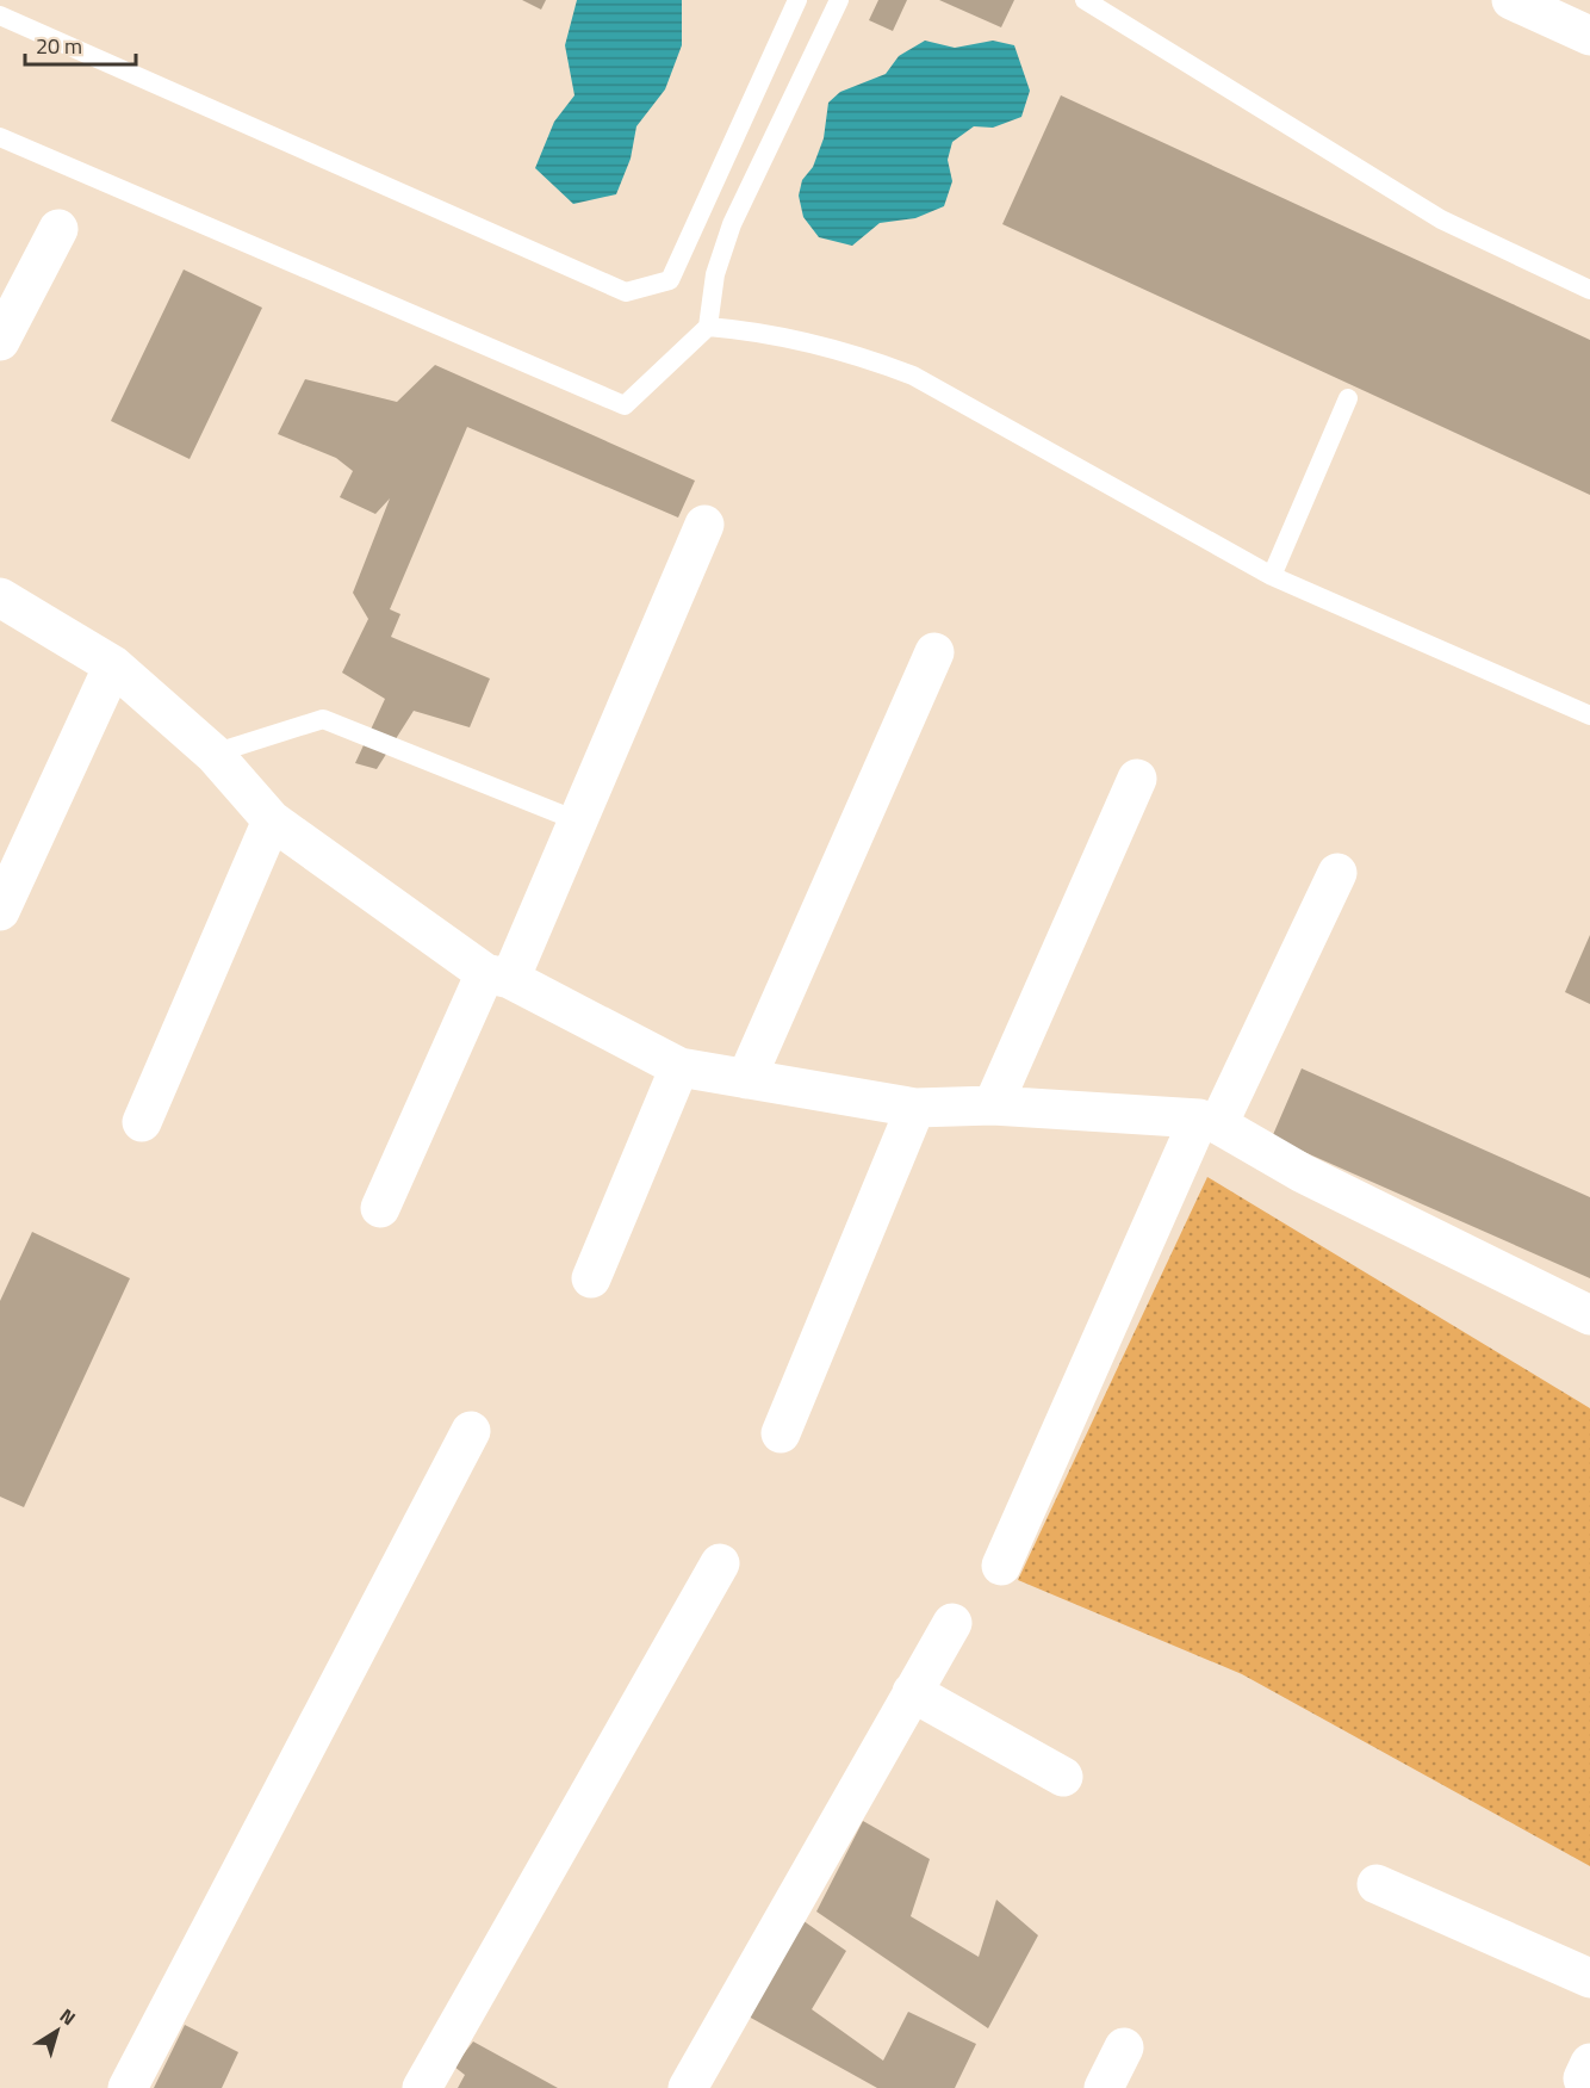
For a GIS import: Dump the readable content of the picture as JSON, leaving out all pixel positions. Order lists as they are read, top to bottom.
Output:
{
  "scale_bar": "20 m",
  "north": "top right"
}
